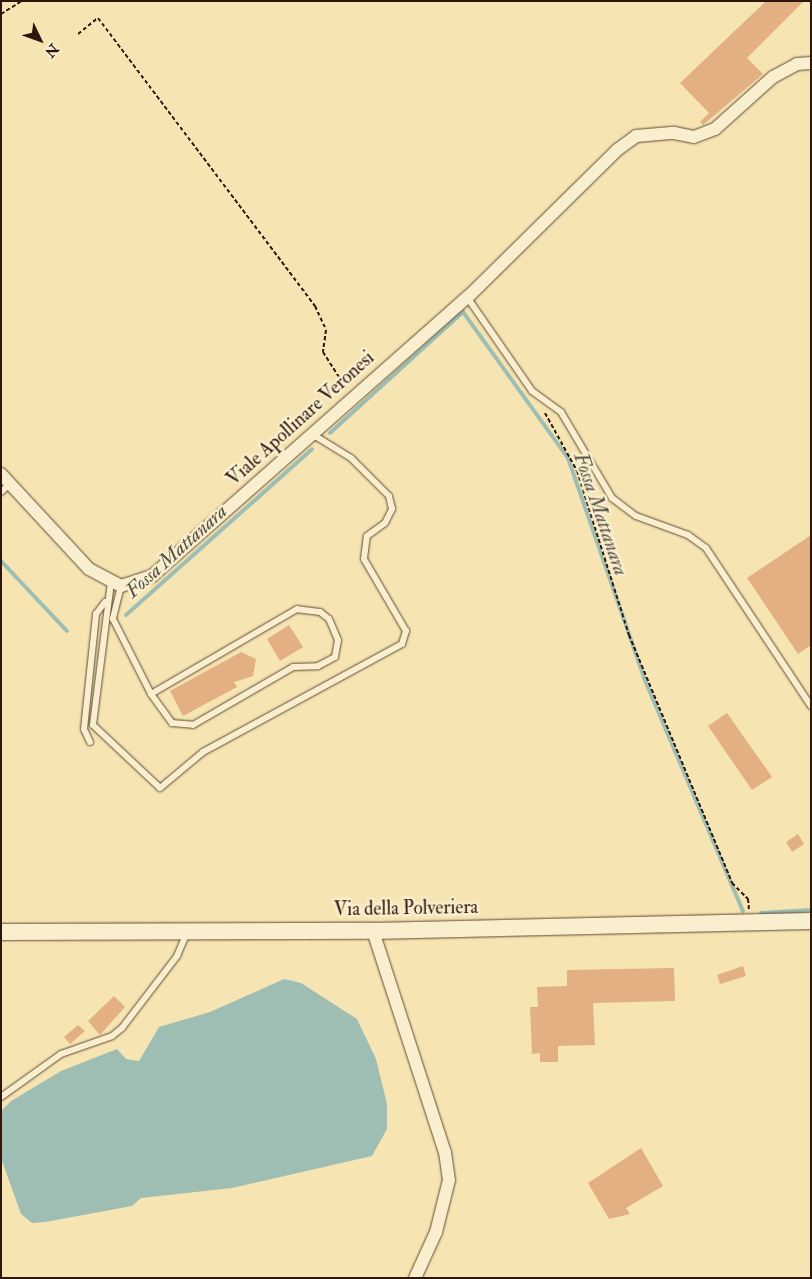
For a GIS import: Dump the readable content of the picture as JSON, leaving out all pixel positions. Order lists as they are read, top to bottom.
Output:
{
  "streets": {
    "street": ["Viale Apollinare Veronesi", "Via della Polveriera"]
  },
  "water": ["Fossa Mattanara"],
  "north": "bottom right"
}
